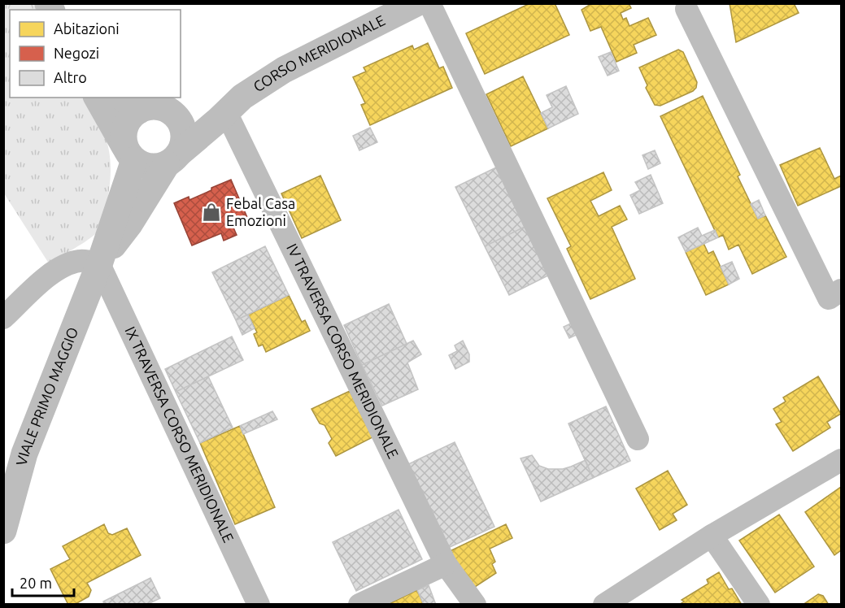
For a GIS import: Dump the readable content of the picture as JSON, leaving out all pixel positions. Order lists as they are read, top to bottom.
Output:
{
  "streets": {
    "street": [
      "CORSO MERIDIONALE",
      "IV TRAVERSA CORSO MERIDIONALE",
      "VIALE PRIMO MAGGIO",
      "IX TRAVERSA CORSO MERIDIONALE"
    ]
  },
  "crossings": [
    ["CORSO MERIDIONALE", "IV TRAVERSA CORSO MERIDIONALE"],
    ["CORSO MERIDIONALE", "VIALE PRIMO MAGGIO"],
    ["VIALE PRIMO MAGGIO", "IX TRAVERSA CORSO MERIDIONALE"]
  ],
  "places": {
    "shop": ["Febal Casa Emozioni"]
  },
  "legend": ["Abitazioni", "Negozi", "Altro"],
  "scale_bar": "20 m"
}
